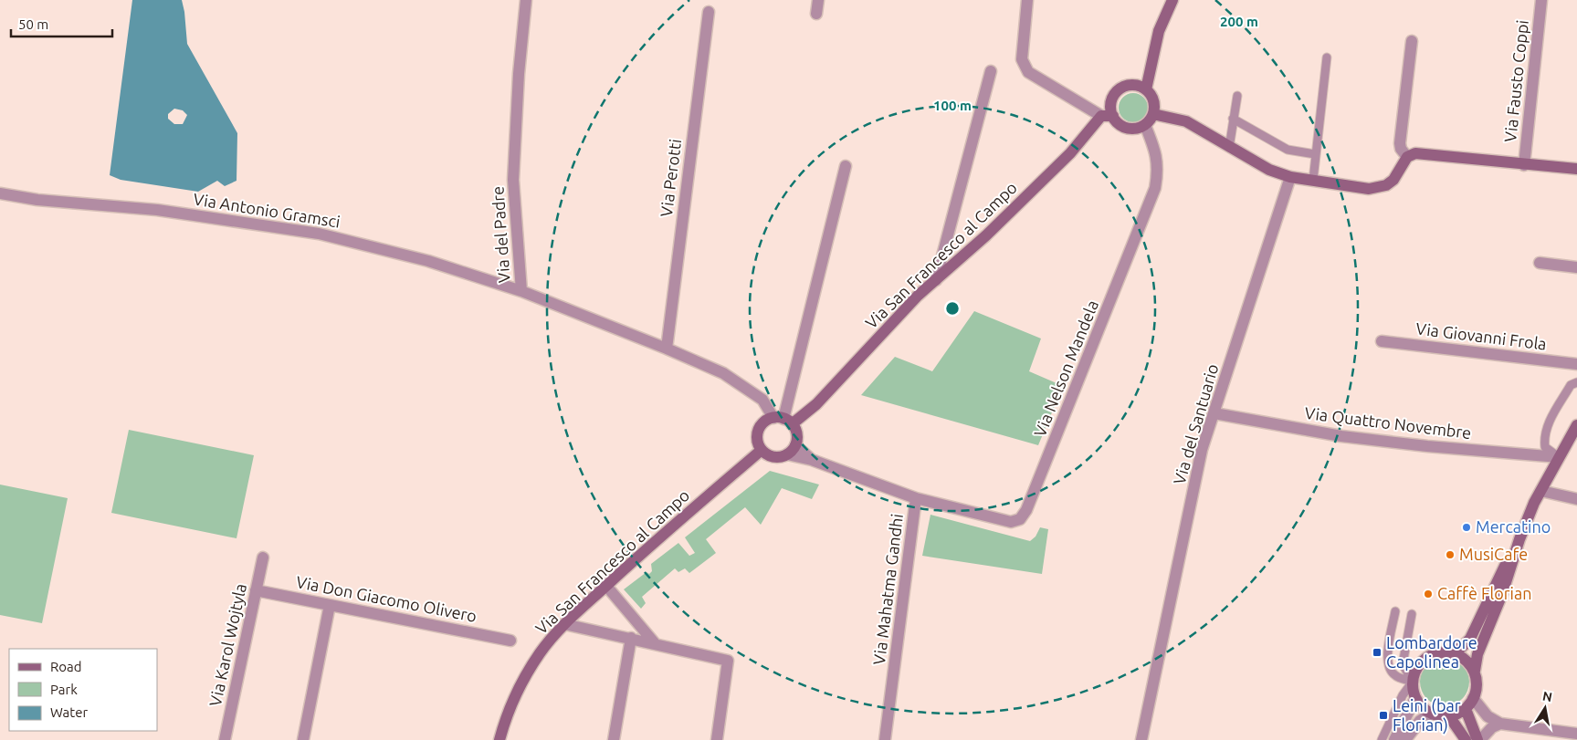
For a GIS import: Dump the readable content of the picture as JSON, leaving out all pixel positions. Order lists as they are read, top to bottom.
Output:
{
  "streets": {
    "street": [
      "Via Fausto Coppi",
      "Via Perotti",
      "Via Antonio Gramsci",
      "Via del Padre",
      "Via San Francesco al Campo",
      "Via Giovanni Frola",
      "Via Nelson Mandela",
      "Via Quattro Novembre",
      "Via del Santuario",
      "Via Mahatma Gandhi",
      "Via Don Giacomo Olivero",
      "Via Karol Wojtyla"
    ]
  },
  "crossings": [
    ["Via Perotti", "Via del Padre"],
    ["Via Antonio Gramsci", "Via del Padre"],
    ["Via del Padre", "Via San Francesco al Campo"],
    ["Via del Padre", "Via Mahatma Gandhi"],
    ["Via San Francesco al Campo", "Via Mahatma Gandhi"],
    ["Via Nelson Mandela", "Via Mahatma Gandhi"],
    ["Via Quattro Novembre", "Via del Santuario"],
    ["Via Don Giacomo Olivero", "Via Karol Wojtyla"]
  ],
  "places": {
    "other": ["Mercatino", "MusiCafe", "Caffè Florian"],
    "transit": ["Lombardore Capolinea", "Leini (bar Florian)"]
  },
  "legend": ["Road", "Park", "Water"],
  "scale_bar": "50 m",
  "north": "top",
  "rings": ["200 m", "100 m"]
}
